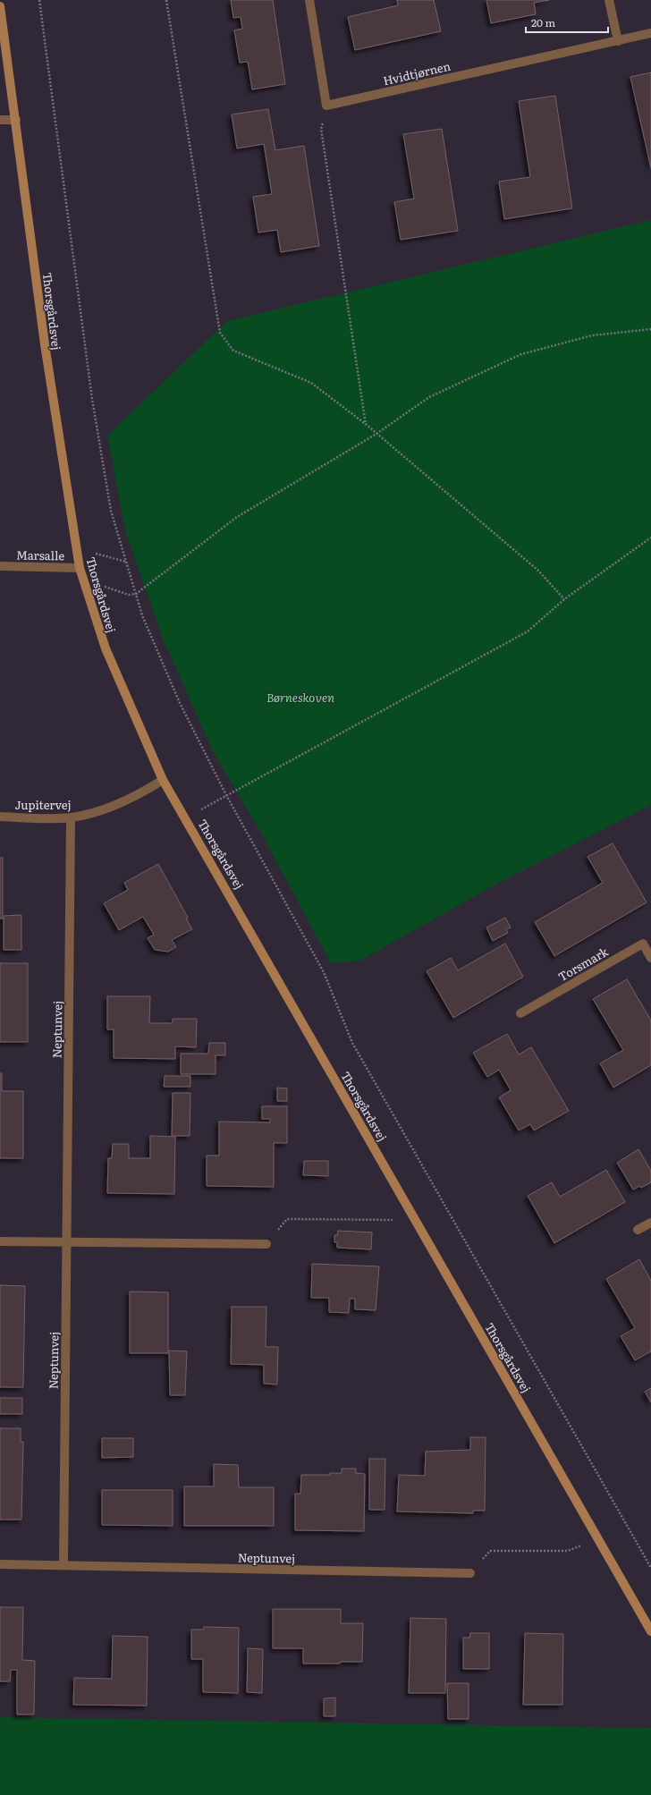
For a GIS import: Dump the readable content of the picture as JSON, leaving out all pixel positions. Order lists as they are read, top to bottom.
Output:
{
  "streets": {
    "street": [
      "Hvidtjørnen",
      "Thorsgårdsvej",
      "Marsalle",
      "Jupitervej",
      "Torsmark",
      "Neptunvej"
    ]
  },
  "crossings": [
    ["Thorsgårdsvej", "Marsalle"],
    ["Thorsgårdsvej", "Jupitervej"],
    ["Jupitervej", "Neptunvej"]
  ],
  "parks": ["Børneskoven"],
  "scale_bar": "20 m"
}
